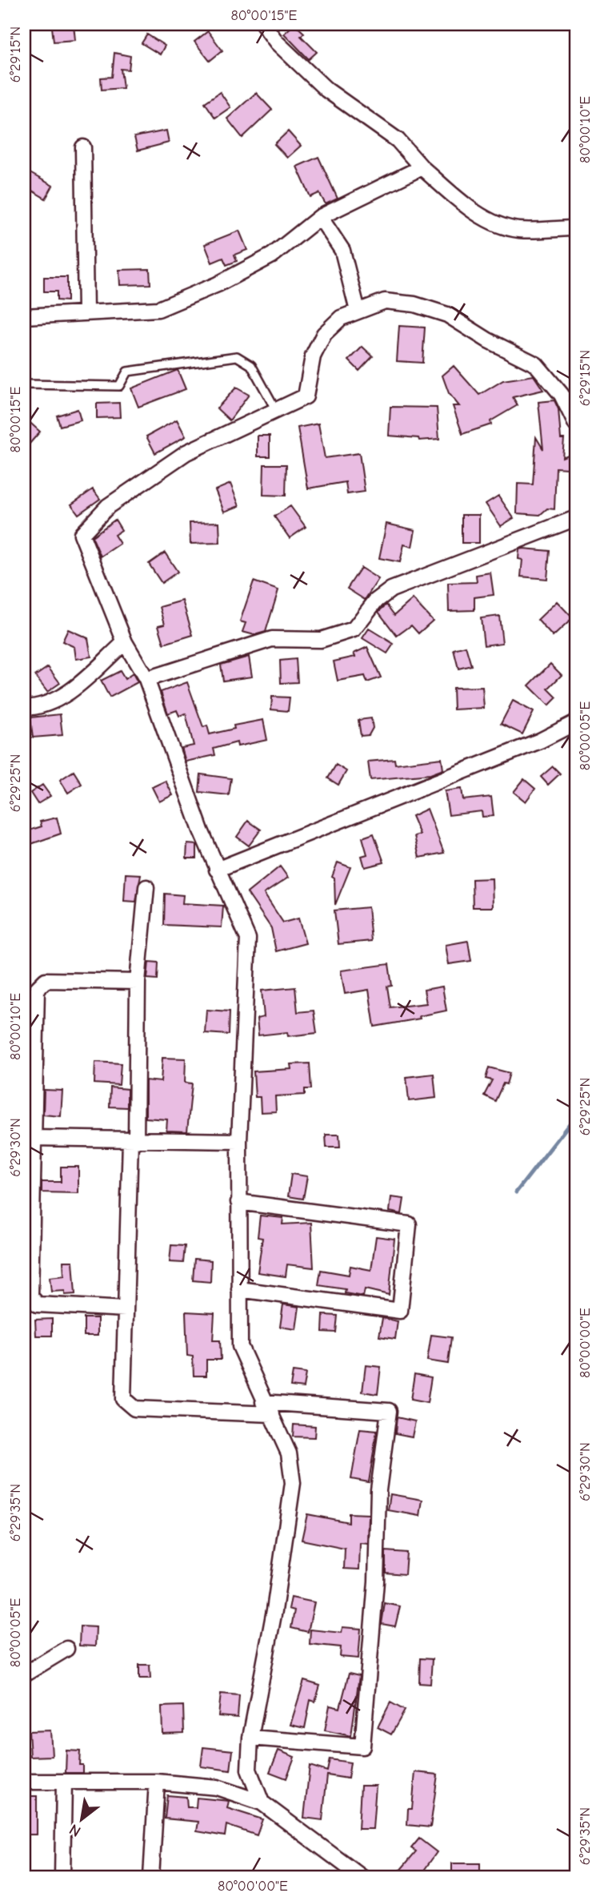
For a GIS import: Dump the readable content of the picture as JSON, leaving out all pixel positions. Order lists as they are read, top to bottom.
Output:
{
  "north": "bottom left",
  "coordinates": [
    "80°00'15\"E",
    "6°29'15\"N",
    "80°00'10\"E",
    "80°00'05\"E",
    "6°29'25\"N",
    "6°29'30\"N",
    "80°00'00\"E",
    "6°29'35\"N"
  ]
}
